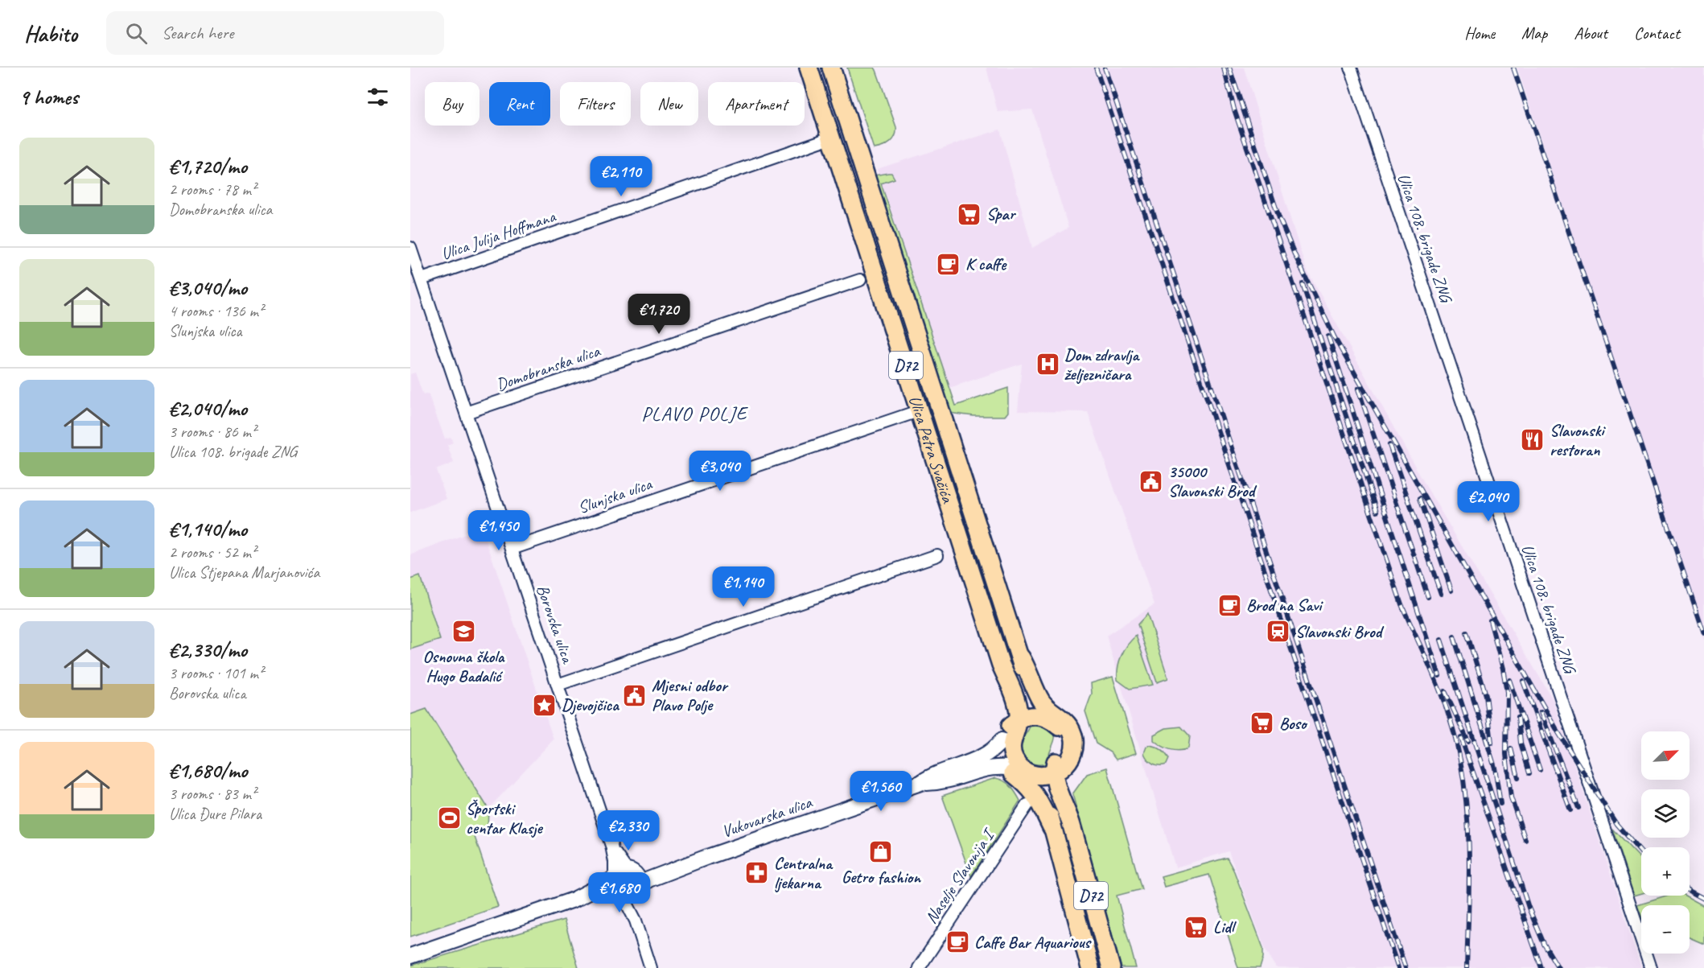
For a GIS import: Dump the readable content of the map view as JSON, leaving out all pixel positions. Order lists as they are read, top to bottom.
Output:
{
  "streets": {
    "main road": ["D72", "Ulica Petra Svačića", "Vukovarska ulica"],
    "street": [
      "Ulica Julija Hoffmana",
      "Ulica 108. brigade ZNG",
      "Domobranska ulica",
      "Slunjska ulica",
      "Borovska ulica",
      "Naselje Slavonija I"
    ]
  },
  "crossings": [
    ["Ulica Julija Hoffmana", "Ulica Petra Svačića"],
    ["Ulica Julija Hoffmana", "Borovska ulica"],
    ["D72", "Ulica Petra Svačića"],
    ["D72", "Vukovarska ulica"],
    ["Domobranska ulica", "Borovska ulica"],
    ["Ulica Petra Svačića", "Slunjska ulica"],
    ["Ulica Petra Svačića", "Vukovarska ulica"],
    ["Slunjska ulica", "Borovska ulica"],
    ["Borovska ulica", "Vukovarska ulica"]
  ],
  "districts": ["PLAVO POLJE"],
  "places": {
    "supermarket": ["Spar", "Boso", "Lidl"],
    "cafe": ["K caffe", "Brod na Savi", "Caffe Bar Aquarious"],
    "hospital": ["Dom zdravlja željezničara"],
    "restaurant": ["Slavonski restoran"],
    "public building": ["35000 Slavonski Brod", "Mjesni odbor Plavo Polje"],
    "school or university": ["Osnovna škola Hugo Badalić"],
    "station": ["Slavonski Brod"],
    "place": ["Djevojčica"],
    "sports": ["Športski centar Klasje"],
    "shop": ["Getro fashion"],
    "pharmacy": ["Centralna ljekarna"]
  },
  "north": "top right",
  "page": {
    "header": "Habito",
    "search": "Search here",
    "nav": [
      "Home",
      "Map",
      "About",
      "Contact"
    ],
    "heading": "9 homes",
    "chip": [
      "Buy",
      "Rent",
      "Filters",
      "New",
      "Apartment"
    ],
    "list": [
      {
        "name": "€1,720/mo",
        "note": "2 rooms · 78 m² · Domobranska ulica"
      },
      {
        "name": "€3,040/mo",
        "note": "4 rooms · 136 m² · Slunjska ulica"
      },
      {
        "name": "€2,040/mo",
        "note": "3 rooms · 86 m² · Ulica 108. brigade ZNG"
      },
      {
        "name": "€1,140/mo",
        "note": "2 rooms · 52 m² · Ulica Stjepana Marjanovića"
      },
      {
        "name": "€2,330/mo",
        "note": "3 rooms · 101 m² · Borovska ulica"
      },
      {
        "name": "€1,680/mo",
        "note": "3 rooms · 83 m² · Ulica Đure Pilara"
      }
    ],
    "price": [
      "€2,110",
      "€1,720",
      "€3,040",
      "€2,040",
      "€1,450",
      "€1,140",
      "€1,560",
      "€2,330",
      "€1,680"
    ],
    "map_buttons": ["+", "−"]
  }
}
